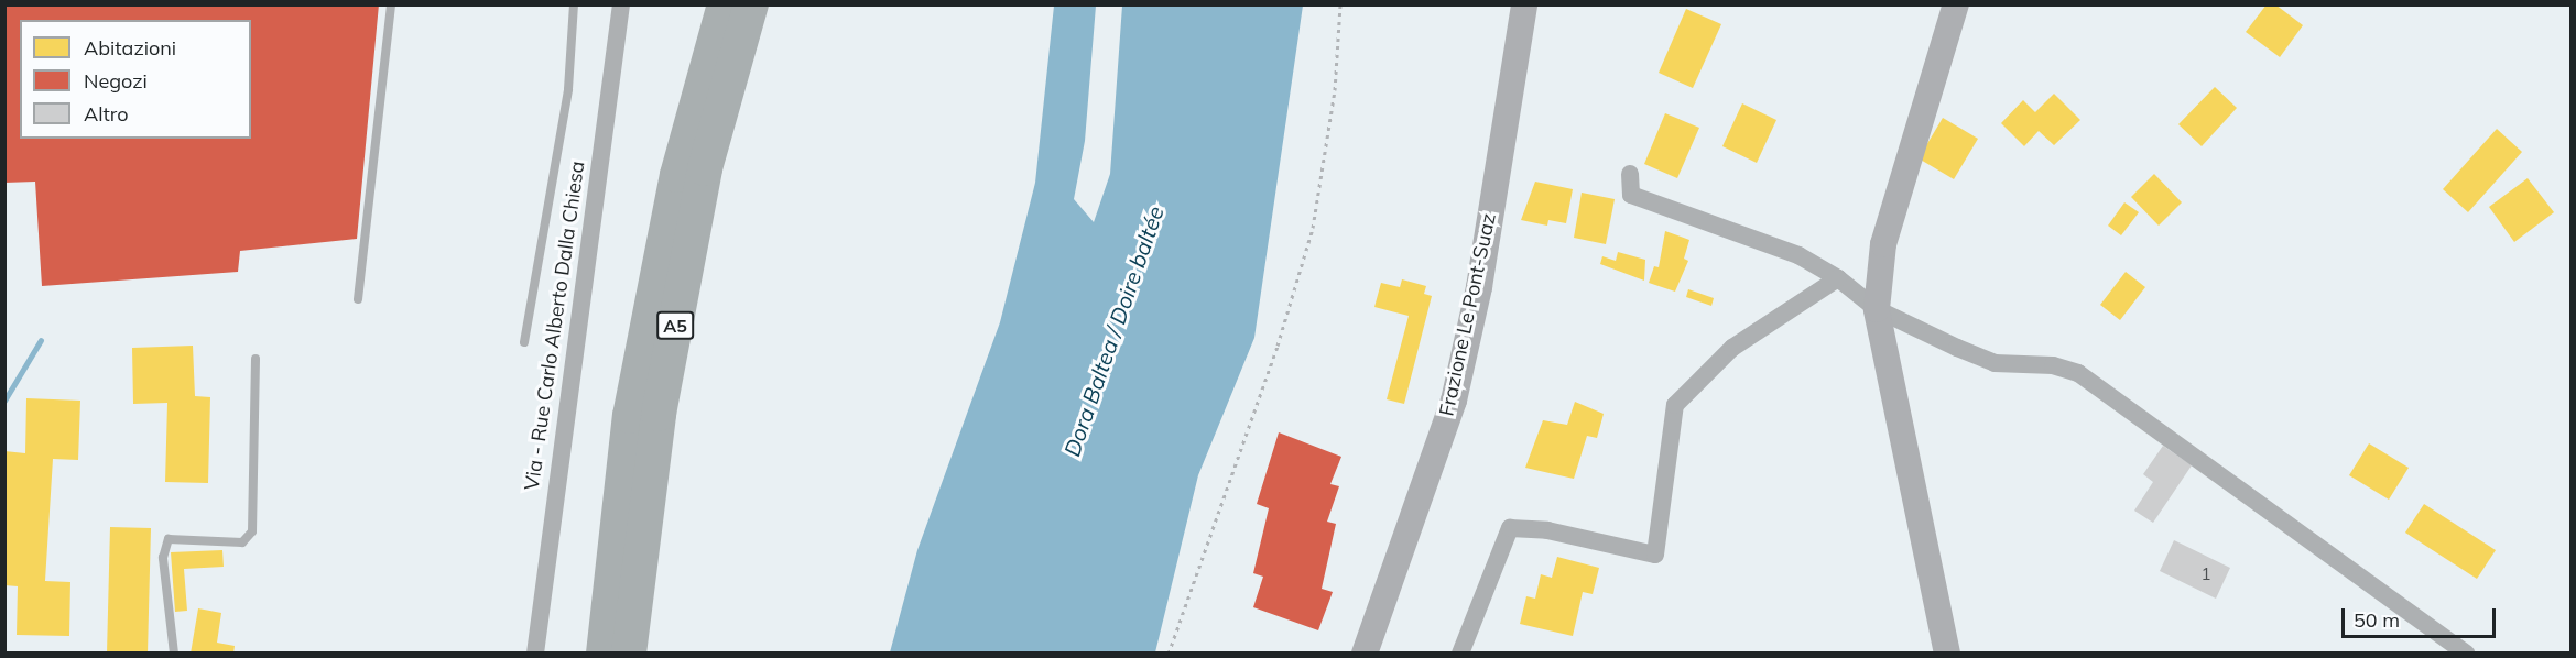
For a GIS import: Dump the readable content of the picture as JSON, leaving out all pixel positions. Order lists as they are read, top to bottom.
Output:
{
  "streets": {
    "highway": ["A5"],
    "main road": ["Frazione Le Pont-Suaz"],
    "street": ["Via - Rue Carlo Alberto Dalla Chiesa"]
  },
  "water": ["Dora Baltea / Doire baltée"],
  "house_numbers": ["1"],
  "legend": ["Abitazioni", "Negozi", "Altro"],
  "scale_bar": "50 m"
}
